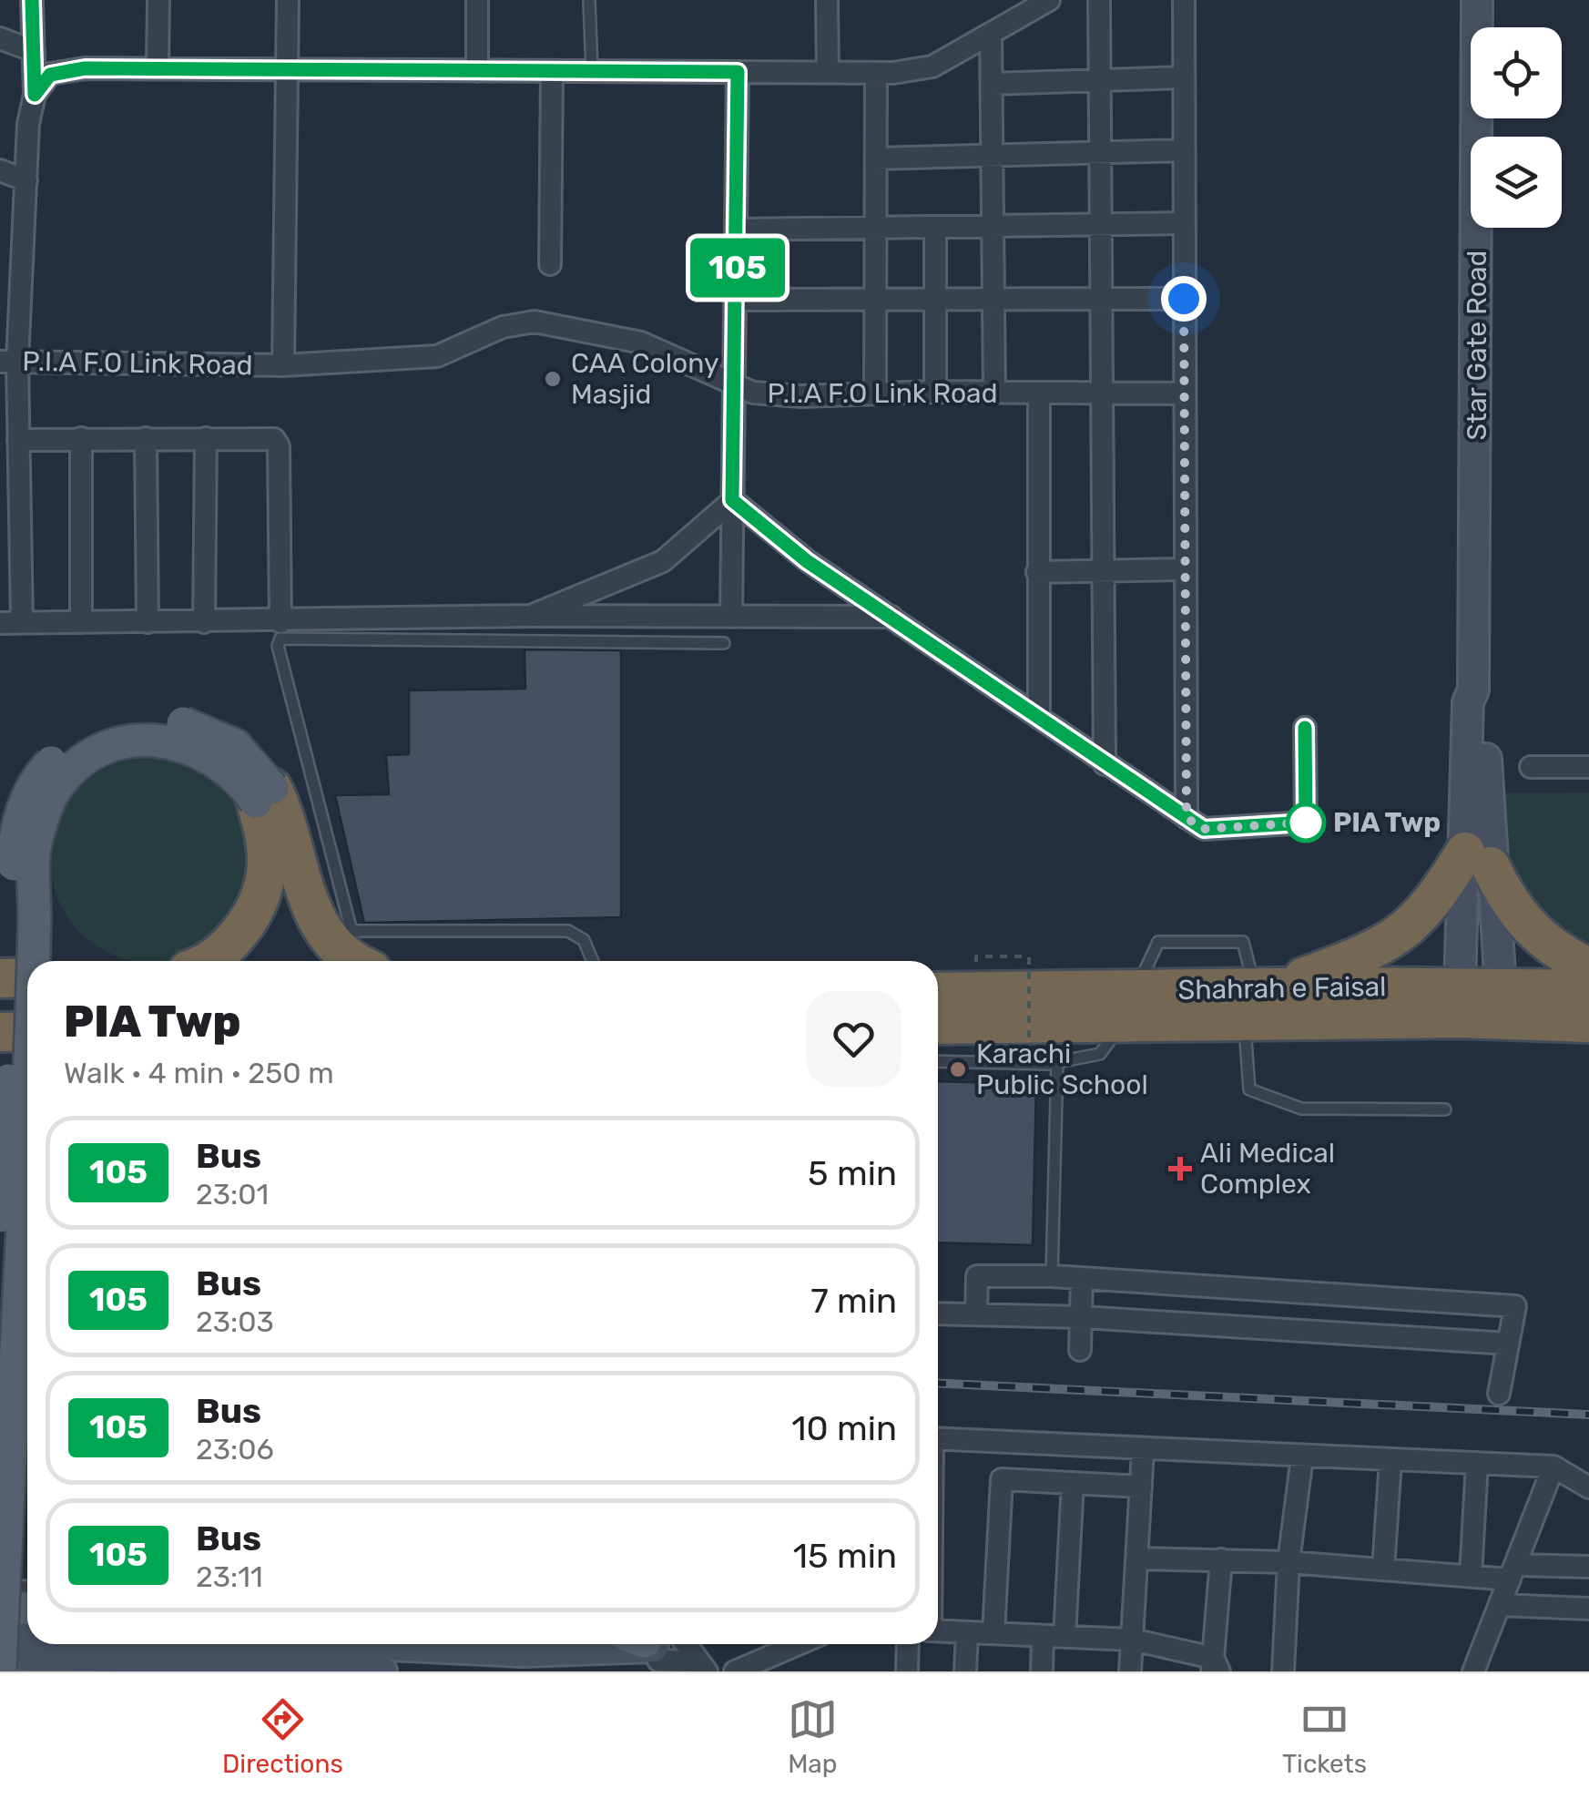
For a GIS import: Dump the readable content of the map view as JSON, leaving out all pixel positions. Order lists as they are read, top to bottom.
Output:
{
  "streets": {
    "highway": ["Shahrah e Faisal"],
    "street": ["Star Gate Road", "P.I.A F.O Link Road"]
  },
  "crossings": [
    ["Star Gate Road", "Shahrah e Faisal"]
  ],
  "places": {
    "other": ["CAA Colony Masjid", "PIA Twp", "Karachi Public School"],
    "health": ["Ali Medical Complex"]
  },
  "lines": ["bus line 105"],
  "page": {
    "on_map": "105",
    "heading": ["PIA Twp", "Walk · 4 min · 250 m"],
    "list": [
      {
        "mark": "105",
        "name": "Bus",
        "note": "23:01",
        "value": "5 min"
      },
      {
        "mark": "105",
        "name": "Bus",
        "note": "23:03",
        "value": "7 min"
      },
      {
        "mark": "105",
        "name": "Bus",
        "note": "23:06",
        "value": "10 min"
      },
      {
        "mark": "105",
        "name": "Bus",
        "note": "23:11",
        "value": "15 min"
      }
    ],
    "tabs": ["Directions", "Map", "Tickets"]
  }
}
